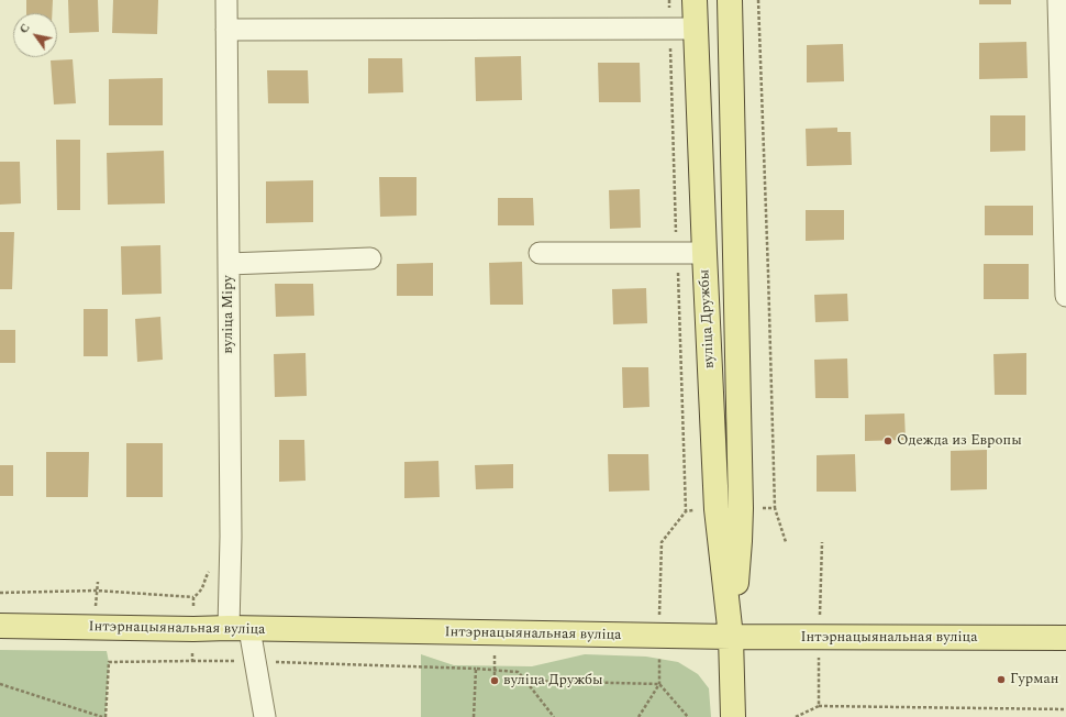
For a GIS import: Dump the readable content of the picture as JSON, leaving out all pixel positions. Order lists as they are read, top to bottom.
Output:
{
  "streets": {
    "main road": ["вуліца Дружбы", "Інтэрнацыянальная вуліца"],
    "street": ["вуліца Міру"]
  },
  "crossings": [
    ["вуліца Міру", "Інтэрнацыянальная вуліца"],
    ["вуліца Дружбы", "Інтэрнацыянальная вуліца"]
  ],
  "places": ["Одежда из Европы", "Гурман", "вуліца Дружбы"],
  "north": "top left"
}
